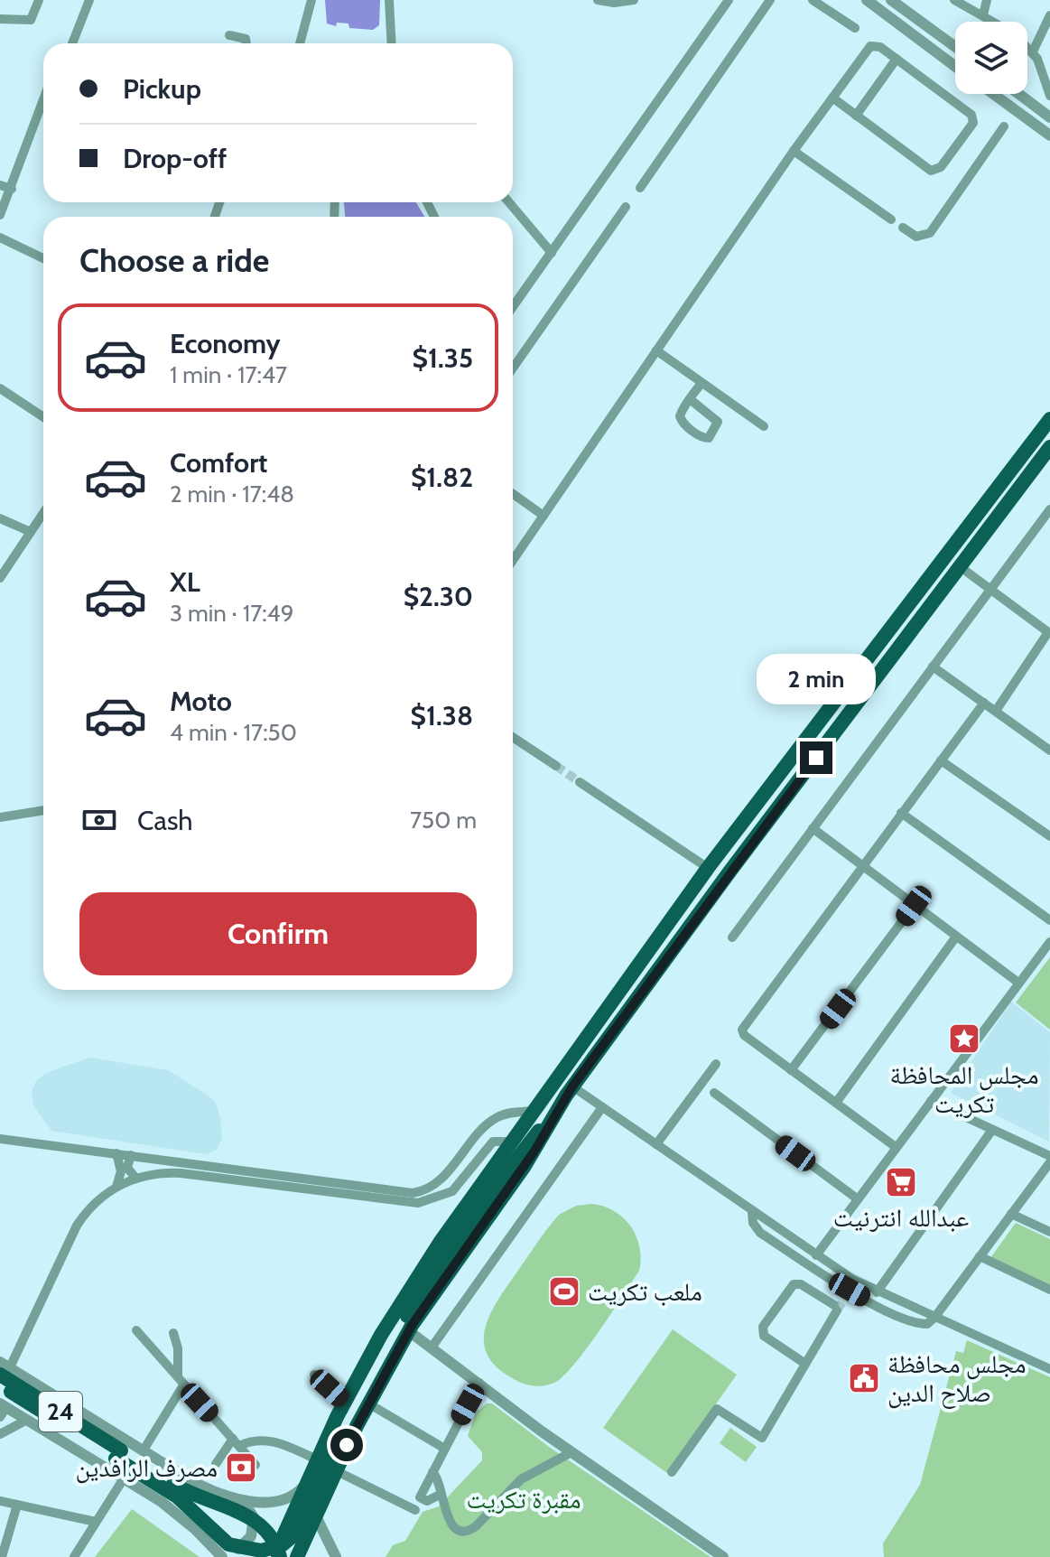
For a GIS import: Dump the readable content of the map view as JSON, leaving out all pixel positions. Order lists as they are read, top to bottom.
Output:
{
  "streets": {
    "main road": ["24"]
  },
  "parks": ["مقبرة تكريت"],
  "places": {
    "place": ["مجلس المحافظة تكريت"],
    "supermarket": ["عبدالله انترنيت"],
    "sports": ["ملعب تكريت"],
    "public building": ["مجلس محافظة صلاح الدين"],
    "bank": ["مصرف الرافدين"]
  },
  "page": {
    "banner": ["Pickup", "Drop-off"],
    "heading": "Choose a ride",
    "list": [
      {
        "name": "Economy",
        "note": "1 min · 17:47",
        "value": "$1.35"
      },
      {
        "name": "Comfort",
        "note": "2 min · 17:48",
        "value": "$1.82"
      },
      {
        "name": "XL",
        "note": "3 min · 17:49",
        "value": "$2.30"
      },
      {
        "name": "Moto",
        "note": "4 min · 17:50",
        "value": "$1.38"
      }
    ],
    "bubble": "2 min",
    "pay": ["Cash", "750 m"],
    "buttons": "Confirm"
  }
}
